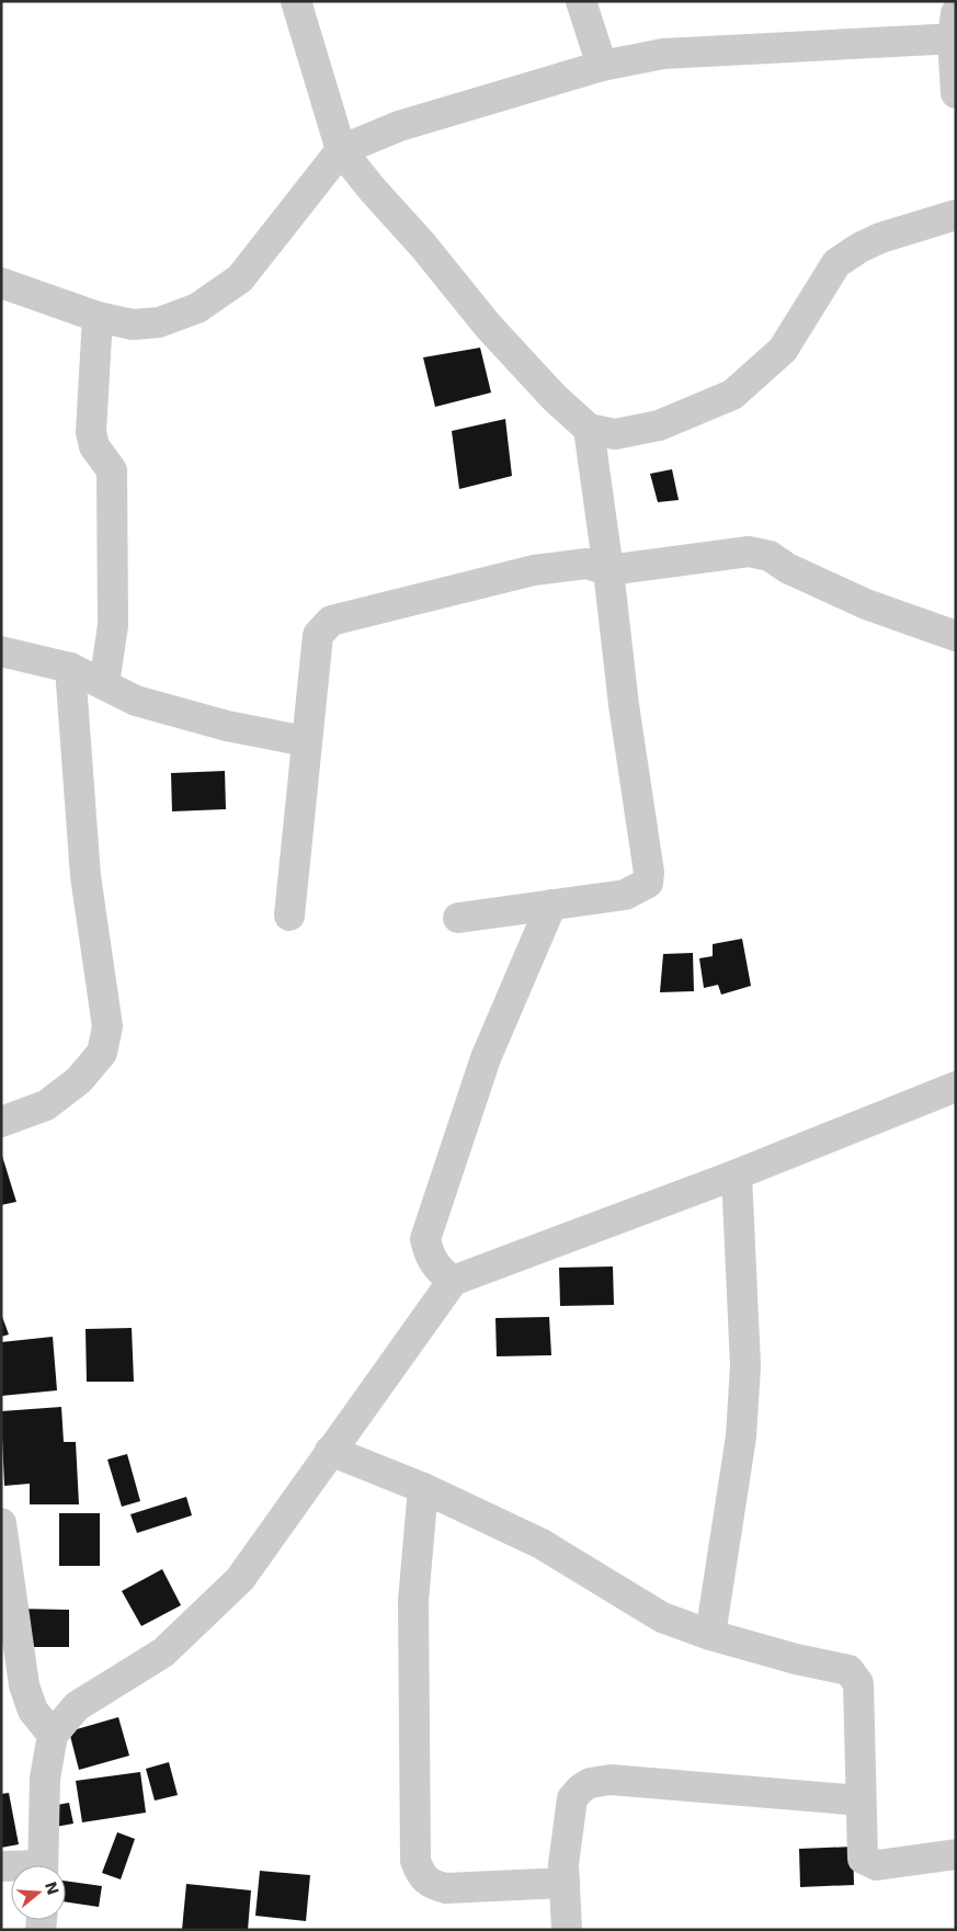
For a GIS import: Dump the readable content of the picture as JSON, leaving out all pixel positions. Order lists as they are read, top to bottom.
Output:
{
  "north": "right"
}
